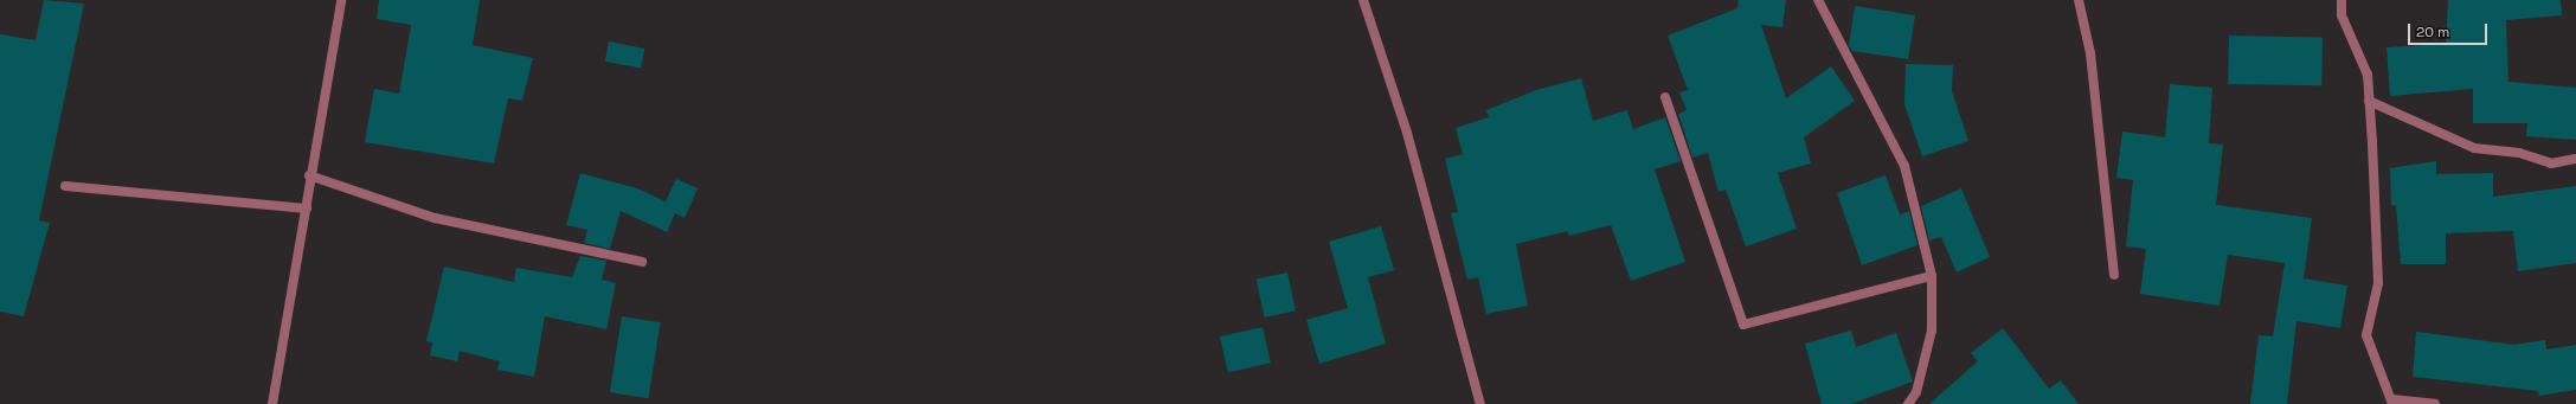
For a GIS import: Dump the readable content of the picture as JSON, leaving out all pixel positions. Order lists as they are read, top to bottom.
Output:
{
  "scale_bar": "20 m"
}
